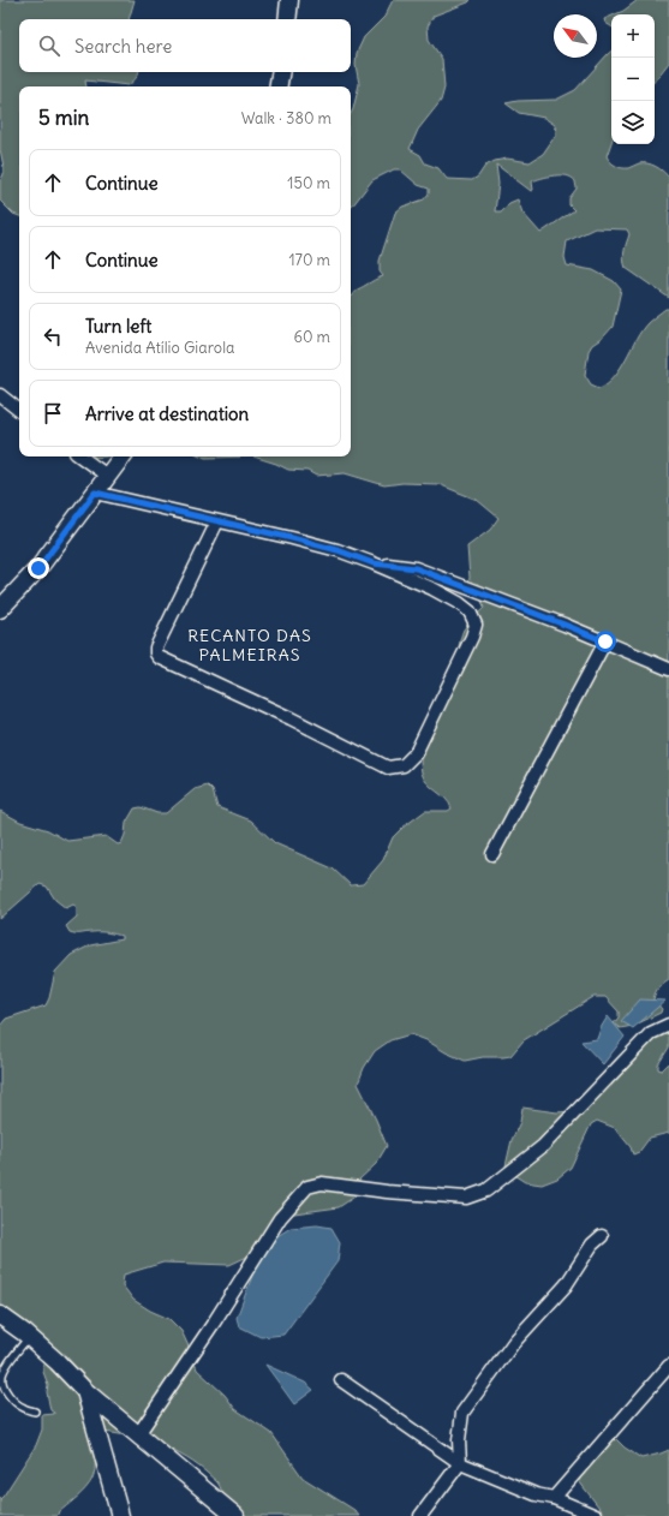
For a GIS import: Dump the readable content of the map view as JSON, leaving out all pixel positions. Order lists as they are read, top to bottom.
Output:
{
  "districts": ["RECANTO DAS PALMEIRAS"],
  "north": "top left",
  "page": {
    "map_buttons": ["+", "−"],
    "search": "Search here",
    "heading": ["5 min", "Walk · 380 m"],
    "list": [
      ["Continue", "150 m"],
      ["Continue", "170 m"],
      ["Turn left", "Avenida Atílio Giarola", "60 m"],
      "Arrive at destination"
    ]
  }
}
